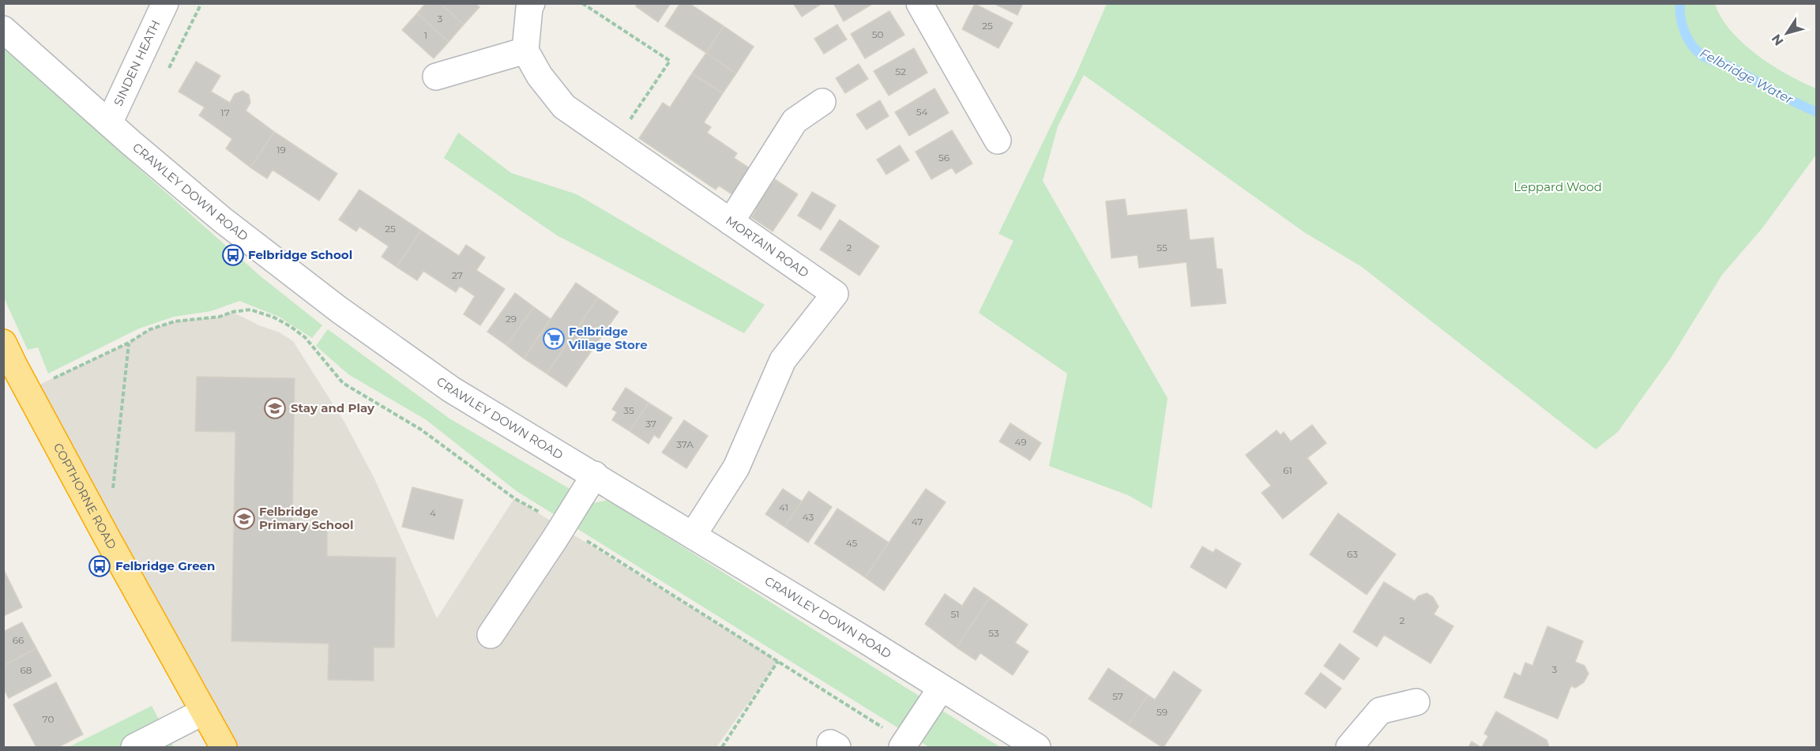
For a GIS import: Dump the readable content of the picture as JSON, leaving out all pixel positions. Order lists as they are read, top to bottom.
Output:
{
  "streets": {
    "highway": ["COPTHORNE ROAD"],
    "street": ["SINDEN HEATH", "CRAWLEY DOWN ROAD", "MORTAIN ROAD"]
  },
  "crossings": [
    ["SINDEN HEATH", "CRAWLEY DOWN ROAD"],
    ["CRAWLEY DOWN ROAD", "MORTAIN ROAD"]
  ],
  "water": ["Felbridge Water"],
  "parks": ["Leppard Wood"],
  "places": {
    "bus stop": ["Felbridge School", "Felbridge Green"],
    "supermarket": ["Felbridge Village Store"],
    "school or university": ["Stay and Play", "Felbridge Primary School"]
  },
  "house_numbers": [
    "3",
    "25",
    "50",
    "1",
    "52",
    "54",
    "17",
    "19",
    "56",
    "25",
    "2",
    "55",
    "27",
    "29",
    "35",
    "37",
    "49",
    "37A",
    "61",
    "41",
    "4",
    "43",
    "47",
    "45",
    "63",
    "51",
    "2",
    "53",
    "66",
    "3",
    "68",
    "57",
    "59",
    "70"
  ],
  "north": "bottom left"
}
